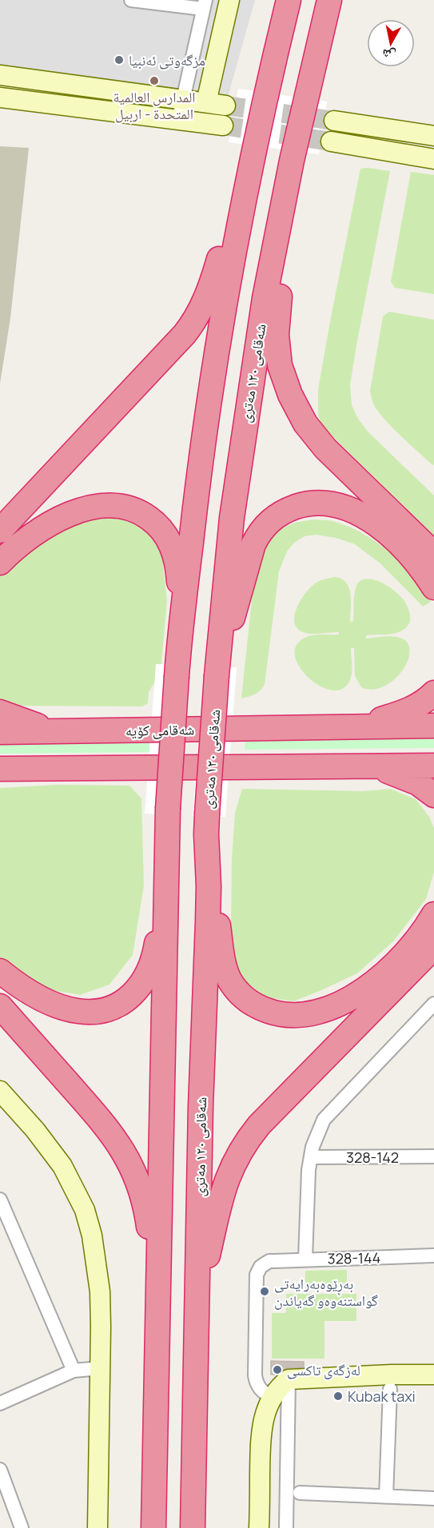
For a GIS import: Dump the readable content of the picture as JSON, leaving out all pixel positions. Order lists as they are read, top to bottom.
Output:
{
  "streets": {
    "highway": ["شەقامی ١٢٠ مەتری", "شەقامی کۆیە"],
    "street": ["328-142", "328-144"]
  },
  "places": [
    "مزگەوتی ئەنبیا",
    "المدارس العالمية المتحدة - اربيل",
    "بەڕێوەبەرایەتی گواستنەوەو گەیاندن",
    "لەزگەی تاکسی",
    "Kubak taxi"
  ],
  "north": "bottom"
}
